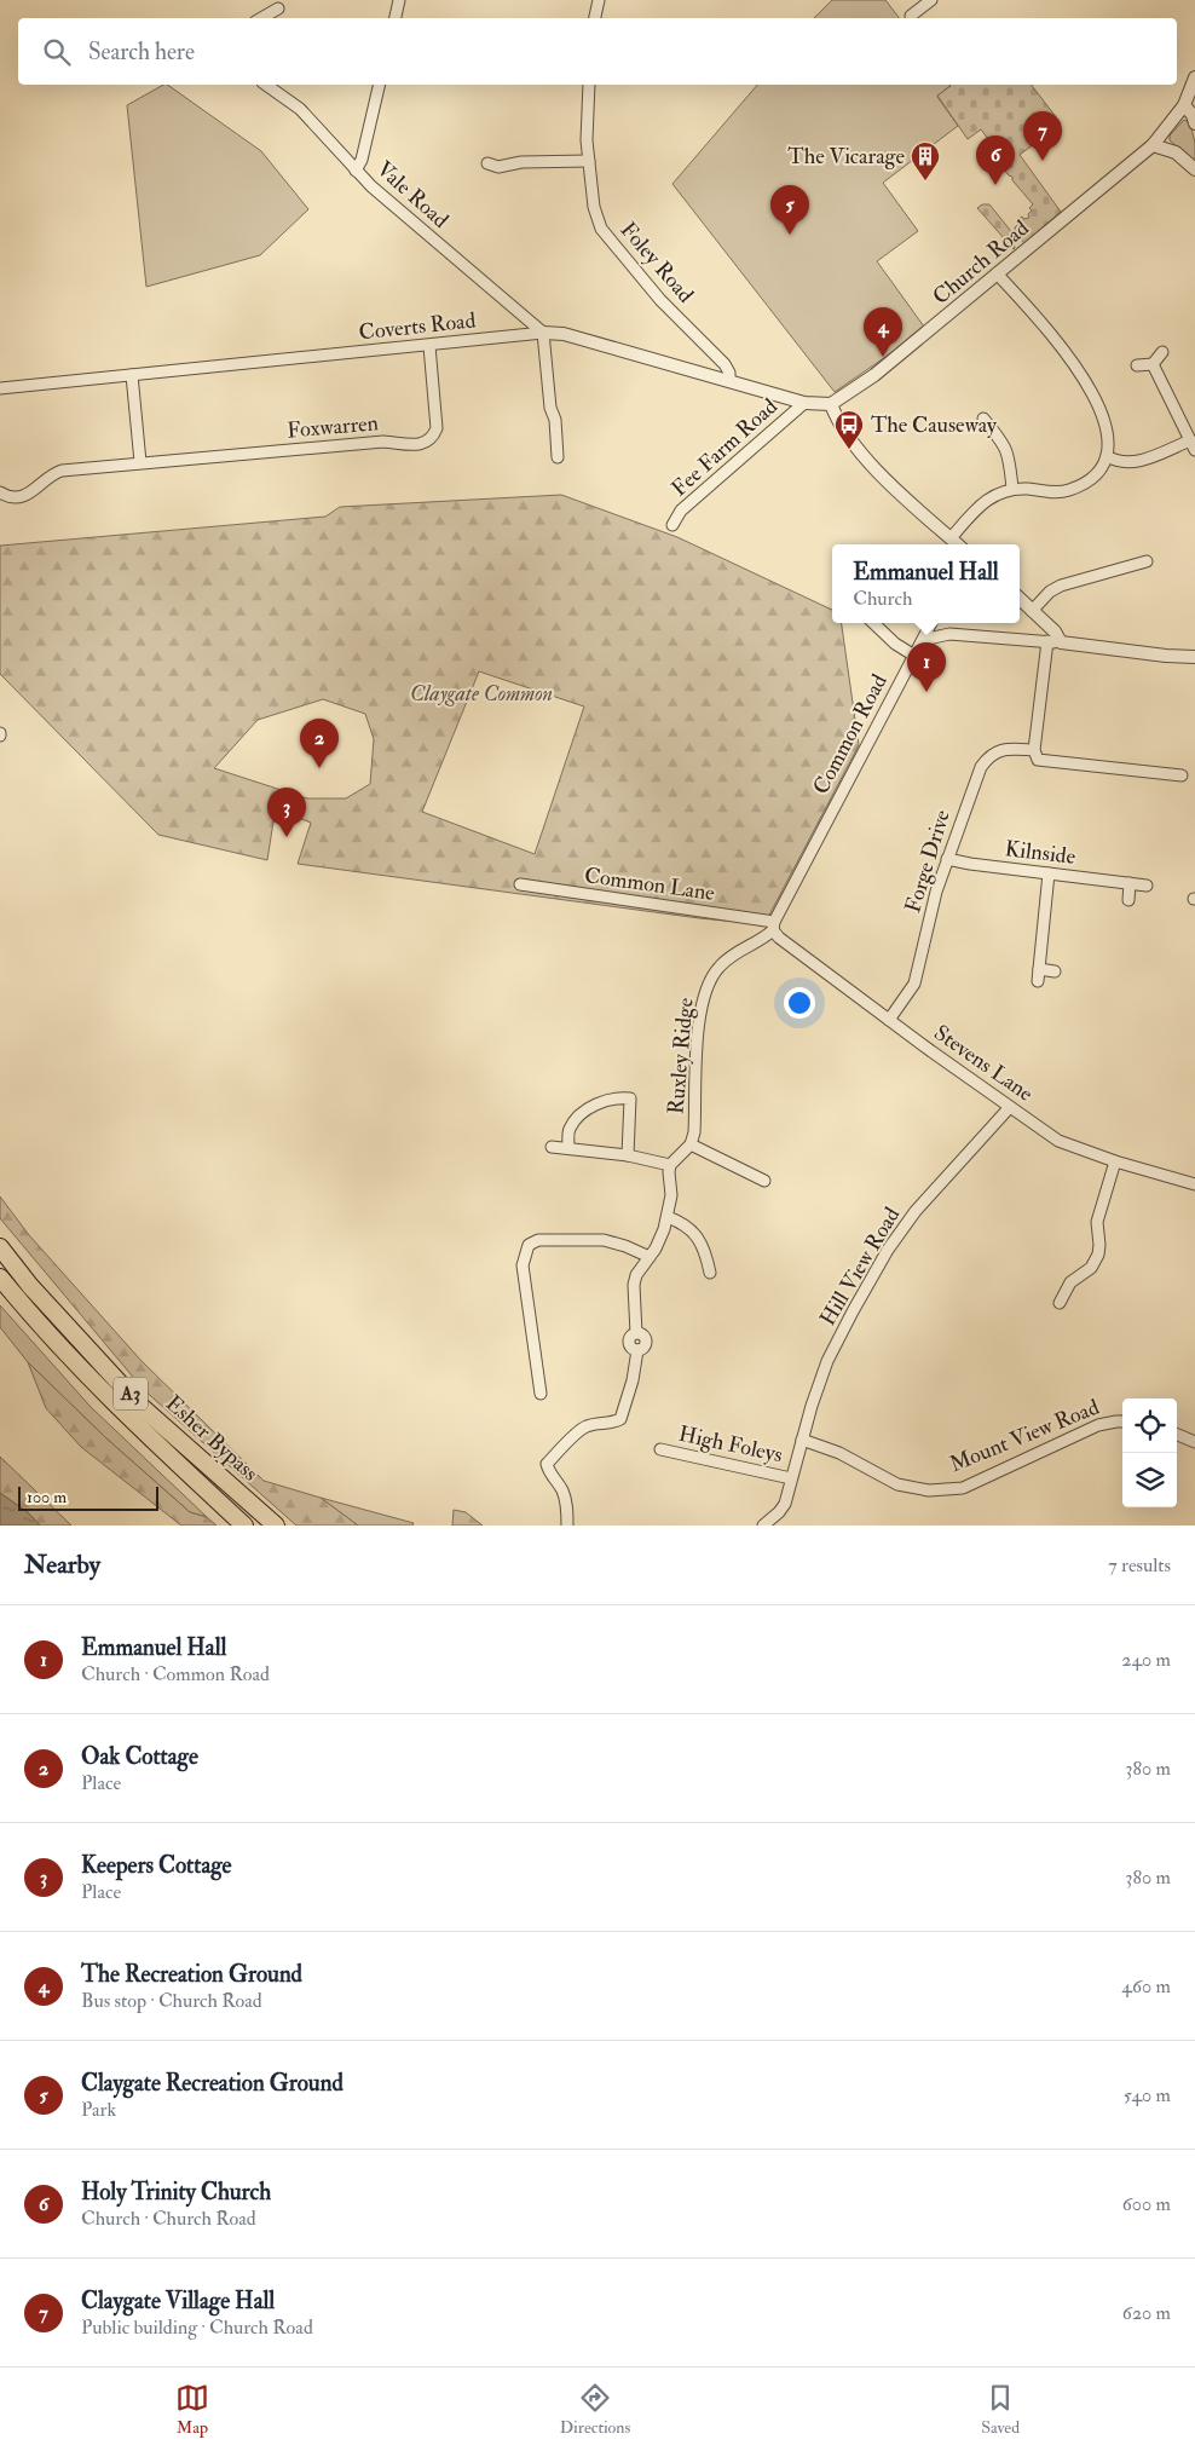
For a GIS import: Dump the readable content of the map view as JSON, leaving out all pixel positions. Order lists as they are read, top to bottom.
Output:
{
  "streets": {
    "highway": ["A3", "Esher Bypass"],
    "street": [
      "Vale Road",
      "Foley Road",
      "Church Road",
      "Coverts Road",
      "Foxwarren",
      "Fee Farm Road",
      "Common Road",
      "Kilnside",
      "Forge Drive",
      "Common Lane",
      "Ruxley Ridge",
      "Stevens Lane",
      "Hill View Road",
      "Mount View Road",
      "High Foleys"
    ]
  },
  "crossings": [
    ["Vale Road", "Coverts Road"],
    ["Foley Road", "Coverts Road"],
    ["Church Road", "Coverts Road"],
    ["Coverts Road", "Foxwarren"],
    ["Coverts Road", "Fee Farm Road"],
    ["Common Road", "Common Lane"],
    ["Common Road", "Ruxley Ridge"],
    ["Common Road", "Stevens Lane"],
    ["Kilnside", "Forge Drive"],
    ["Forge Drive", "Stevens Lane"],
    ["Common Lane", "Ruxley Ridge"],
    ["Common Lane", "Stevens Lane"],
    ["Ruxley Ridge", "Stevens Lane"],
    ["Stevens Lane", "Hill View Road"],
    ["Hill View Road", "Mount View Road"],
    ["Hill View Road", "High Foleys"]
  ],
  "parks": ["Claygate Common"],
  "places": {
    "building": ["The Vicarage"],
    "bus stop": ["The Causeway"]
  },
  "scale_bar": "100 m",
  "page": {
    "search": "Search here",
    "pins": [
      "7",
      "6",
      "5",
      "4",
      "1",
      "2",
      "3"
    ],
    "popup": ["Emmanuel Hall", "Church"],
    "scale": "100 m",
    "heading": ["Nearby", "7 results"],
    "list": [
      {
        "mark": "1",
        "name": "Emmanuel Hall",
        "note": "Church · Common Road",
        "value": "240 m"
      },
      {
        "mark": "2",
        "name": "Oak Cottage",
        "note": "Place",
        "value": "380 m"
      },
      {
        "mark": "3",
        "name": "Keepers Cottage",
        "note": "Place",
        "value": "380 m"
      },
      {
        "mark": "4",
        "name": "The Recreation Ground",
        "note": "Bus stop · Church Road",
        "value": "460 m"
      },
      {
        "mark": "5",
        "name": "Claygate Recreation Ground",
        "note": "Park",
        "value": "540 m"
      },
      {
        "mark": "6",
        "name": "Holy Trinity Church",
        "note": "Church · Church Road",
        "value": "600 m"
      },
      {
        "mark": "7",
        "name": "Claygate Village Hall",
        "note": "Public building · Church Road",
        "value": "620 m"
      }
    ],
    "nav": ["Map", "Directions", "Saved"]
  }
}
